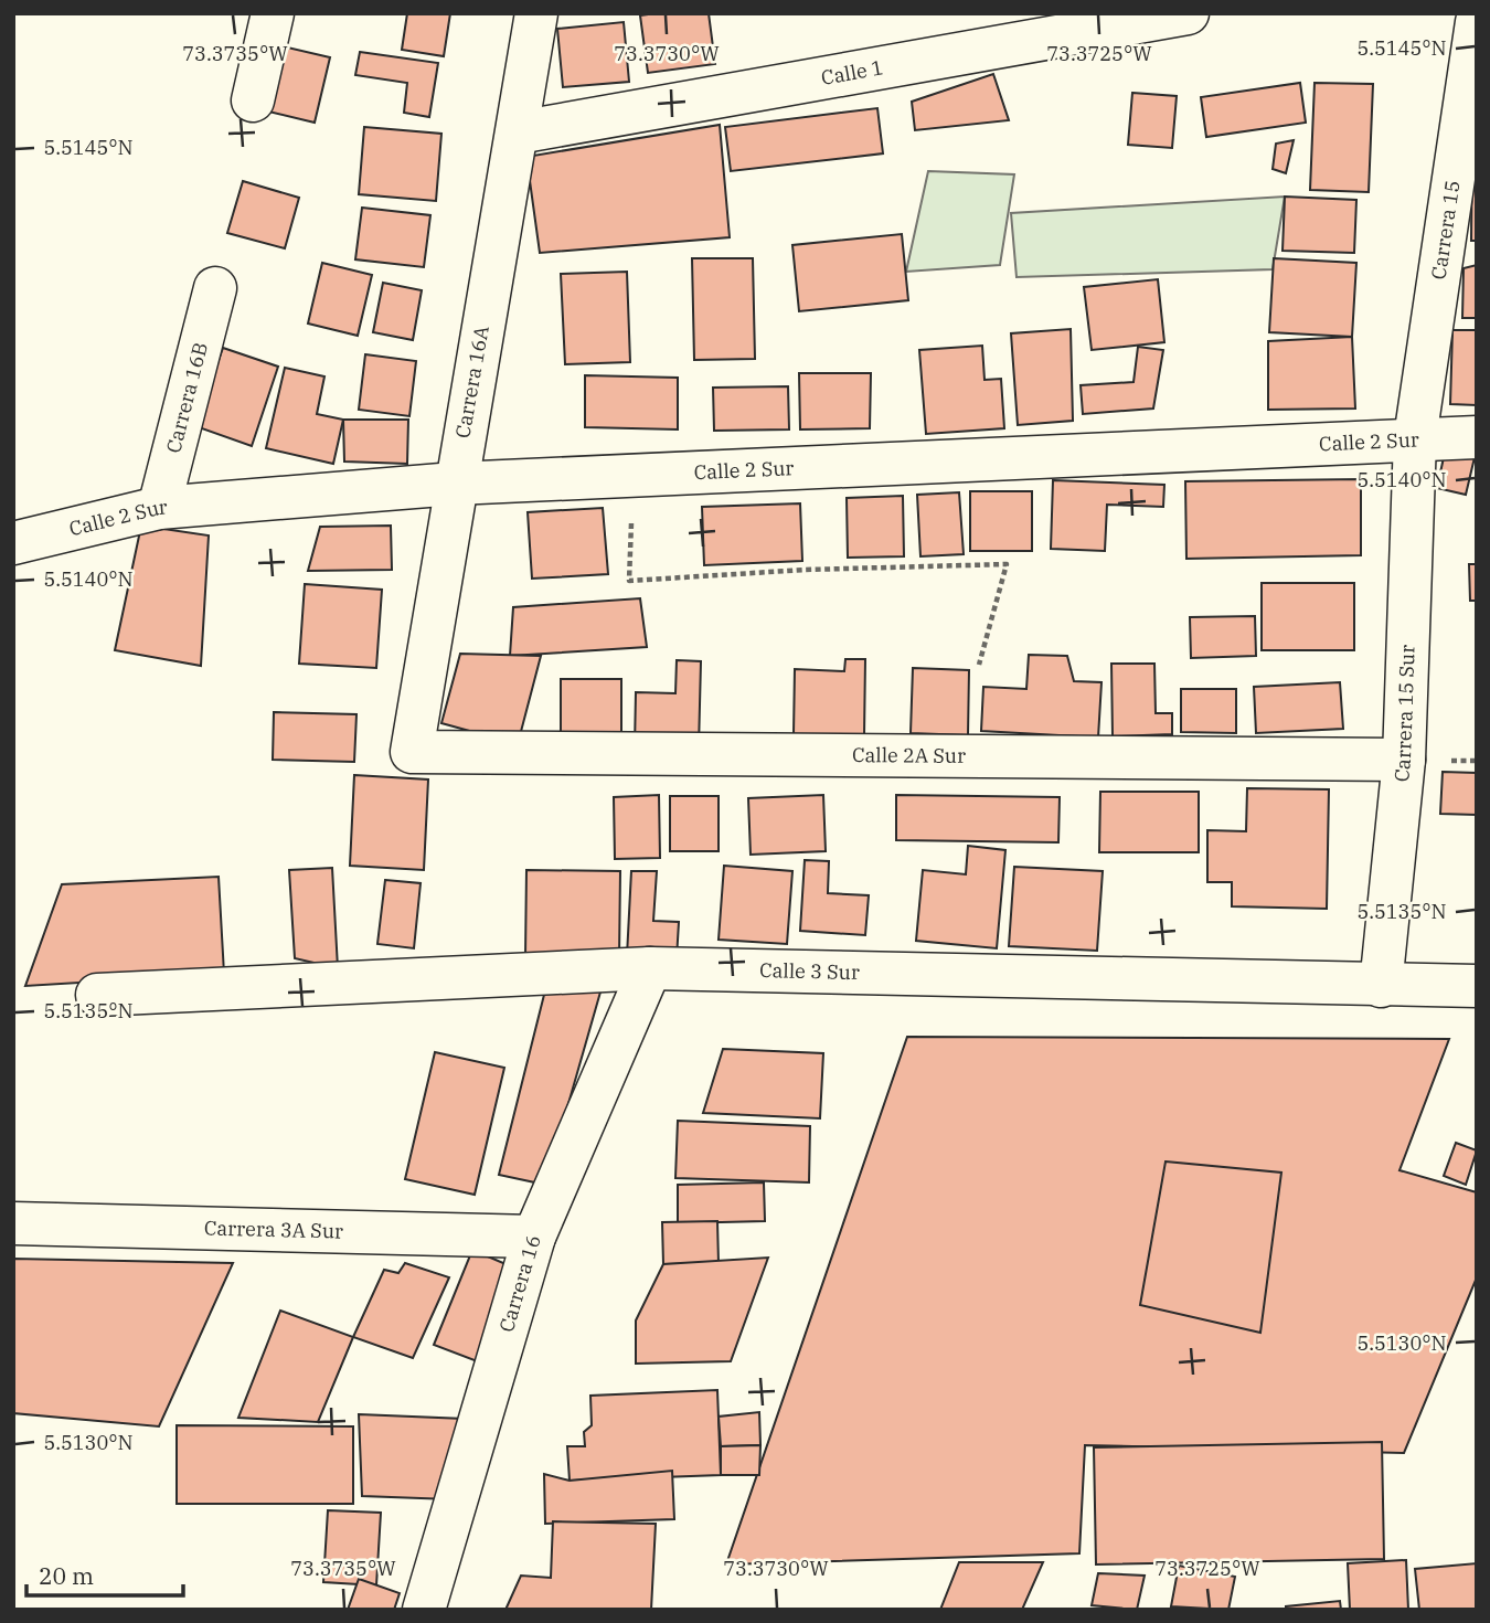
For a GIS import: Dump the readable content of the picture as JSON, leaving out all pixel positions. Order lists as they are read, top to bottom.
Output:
{
  "streets": {
    "street": [
      "Calle 1",
      "Carrera 15",
      "Carrera 16A",
      "Carrera 16B",
      "Calle 2 Sur",
      "Carrera 15 Sur",
      "Calle 2A Sur",
      "Calle 3 Sur",
      "Carrera 3A Sur",
      "Carrera 16"
    ]
  },
  "crossings": [
    ["Calle 1", "Carrera 16A"],
    ["Carrera 15", "Calle 2 Sur"],
    ["Carrera 15", "Carrera 15 Sur"],
    ["Carrera 16A", "Calle 2 Sur"],
    ["Carrera 16A", "Calle 2A Sur"],
    ["Carrera 16B", "Calle 2 Sur"],
    ["Calle 2 Sur", "Carrera 15 Sur"],
    ["Carrera 15 Sur", "Calle 2A Sur"],
    ["Carrera 15 Sur", "Calle 3 Sur"],
    ["Calle 3 Sur", "Carrera 16"],
    ["Carrera 3A Sur", "Carrera 16"]
  ],
  "scale_bar": "20 m",
  "coordinates": [
    "5.5145°N",
    "73.3735°W",
    "73.3730°W",
    "73.3725°W",
    "5.5140°N",
    "5.5135°N",
    "5.5130°N"
  ]
}
